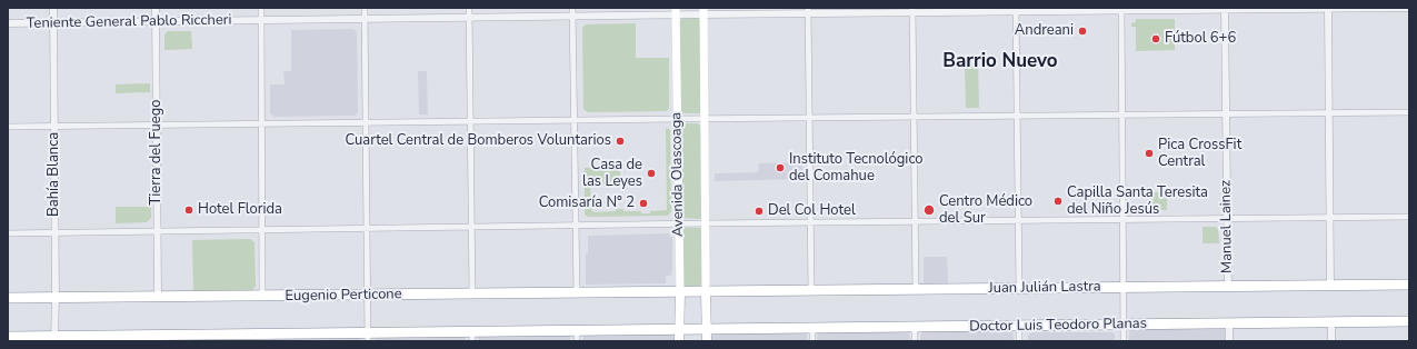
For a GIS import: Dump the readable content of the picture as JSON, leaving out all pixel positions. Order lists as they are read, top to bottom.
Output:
{
  "streets": {
    "highway": ["Juan Julián Lastra", "Eugenio Perticone", "Doctor Luis Teodoro Planas"],
    "main road": ["Avenida Olascoaga"],
    "street": [
      "Teniente General Pablo Riccheri",
      "Tierra del Fuego",
      "Bahía Blanca",
      "Manuel Lainez"
    ]
  },
  "crossings": [
    ["Teniente General Pablo Riccheri", "Tierra del Fuego"],
    ["Teniente General Pablo Riccheri", "Bahía Blanca"],
    ["Teniente General Pablo Riccheri", "Avenida Olascoaga"],
    ["Teniente General Pablo Riccheri", "Manuel Lainez"],
    ["Tierra del Fuego", "Eugenio Perticone"],
    ["Bahía Blanca", "Eugenio Perticone"],
    ["Bahía Blanca", "Doctor Luis Teodoro Planas"],
    ["Avenida Olascoaga", "Juan Julián Lastra"],
    ["Avenida Olascoaga", "Eugenio Perticone"],
    ["Avenida Olascoaga", "Doctor Luis Teodoro Planas"],
    ["Manuel Lainez", "Juan Julián Lastra"],
    ["Juan Julián Lastra", "Eugenio Perticone"]
  ],
  "districts": ["Barrio Nuevo"],
  "places": [
    "Andreani",
    "Fútbol 6+6",
    "Cuartel Central de Bomberos Voluntarios",
    "Pica CrossFit Central",
    "Instituto Tecnológico del Comahue",
    "Casa de las Leyes",
    "Capilla Santa Teresita del Niño Jesús",
    "Comisaría N° 2",
    "Hotel Florida",
    "Centro Médico del Sur",
    "Del Col Hotel"
  ]
}
